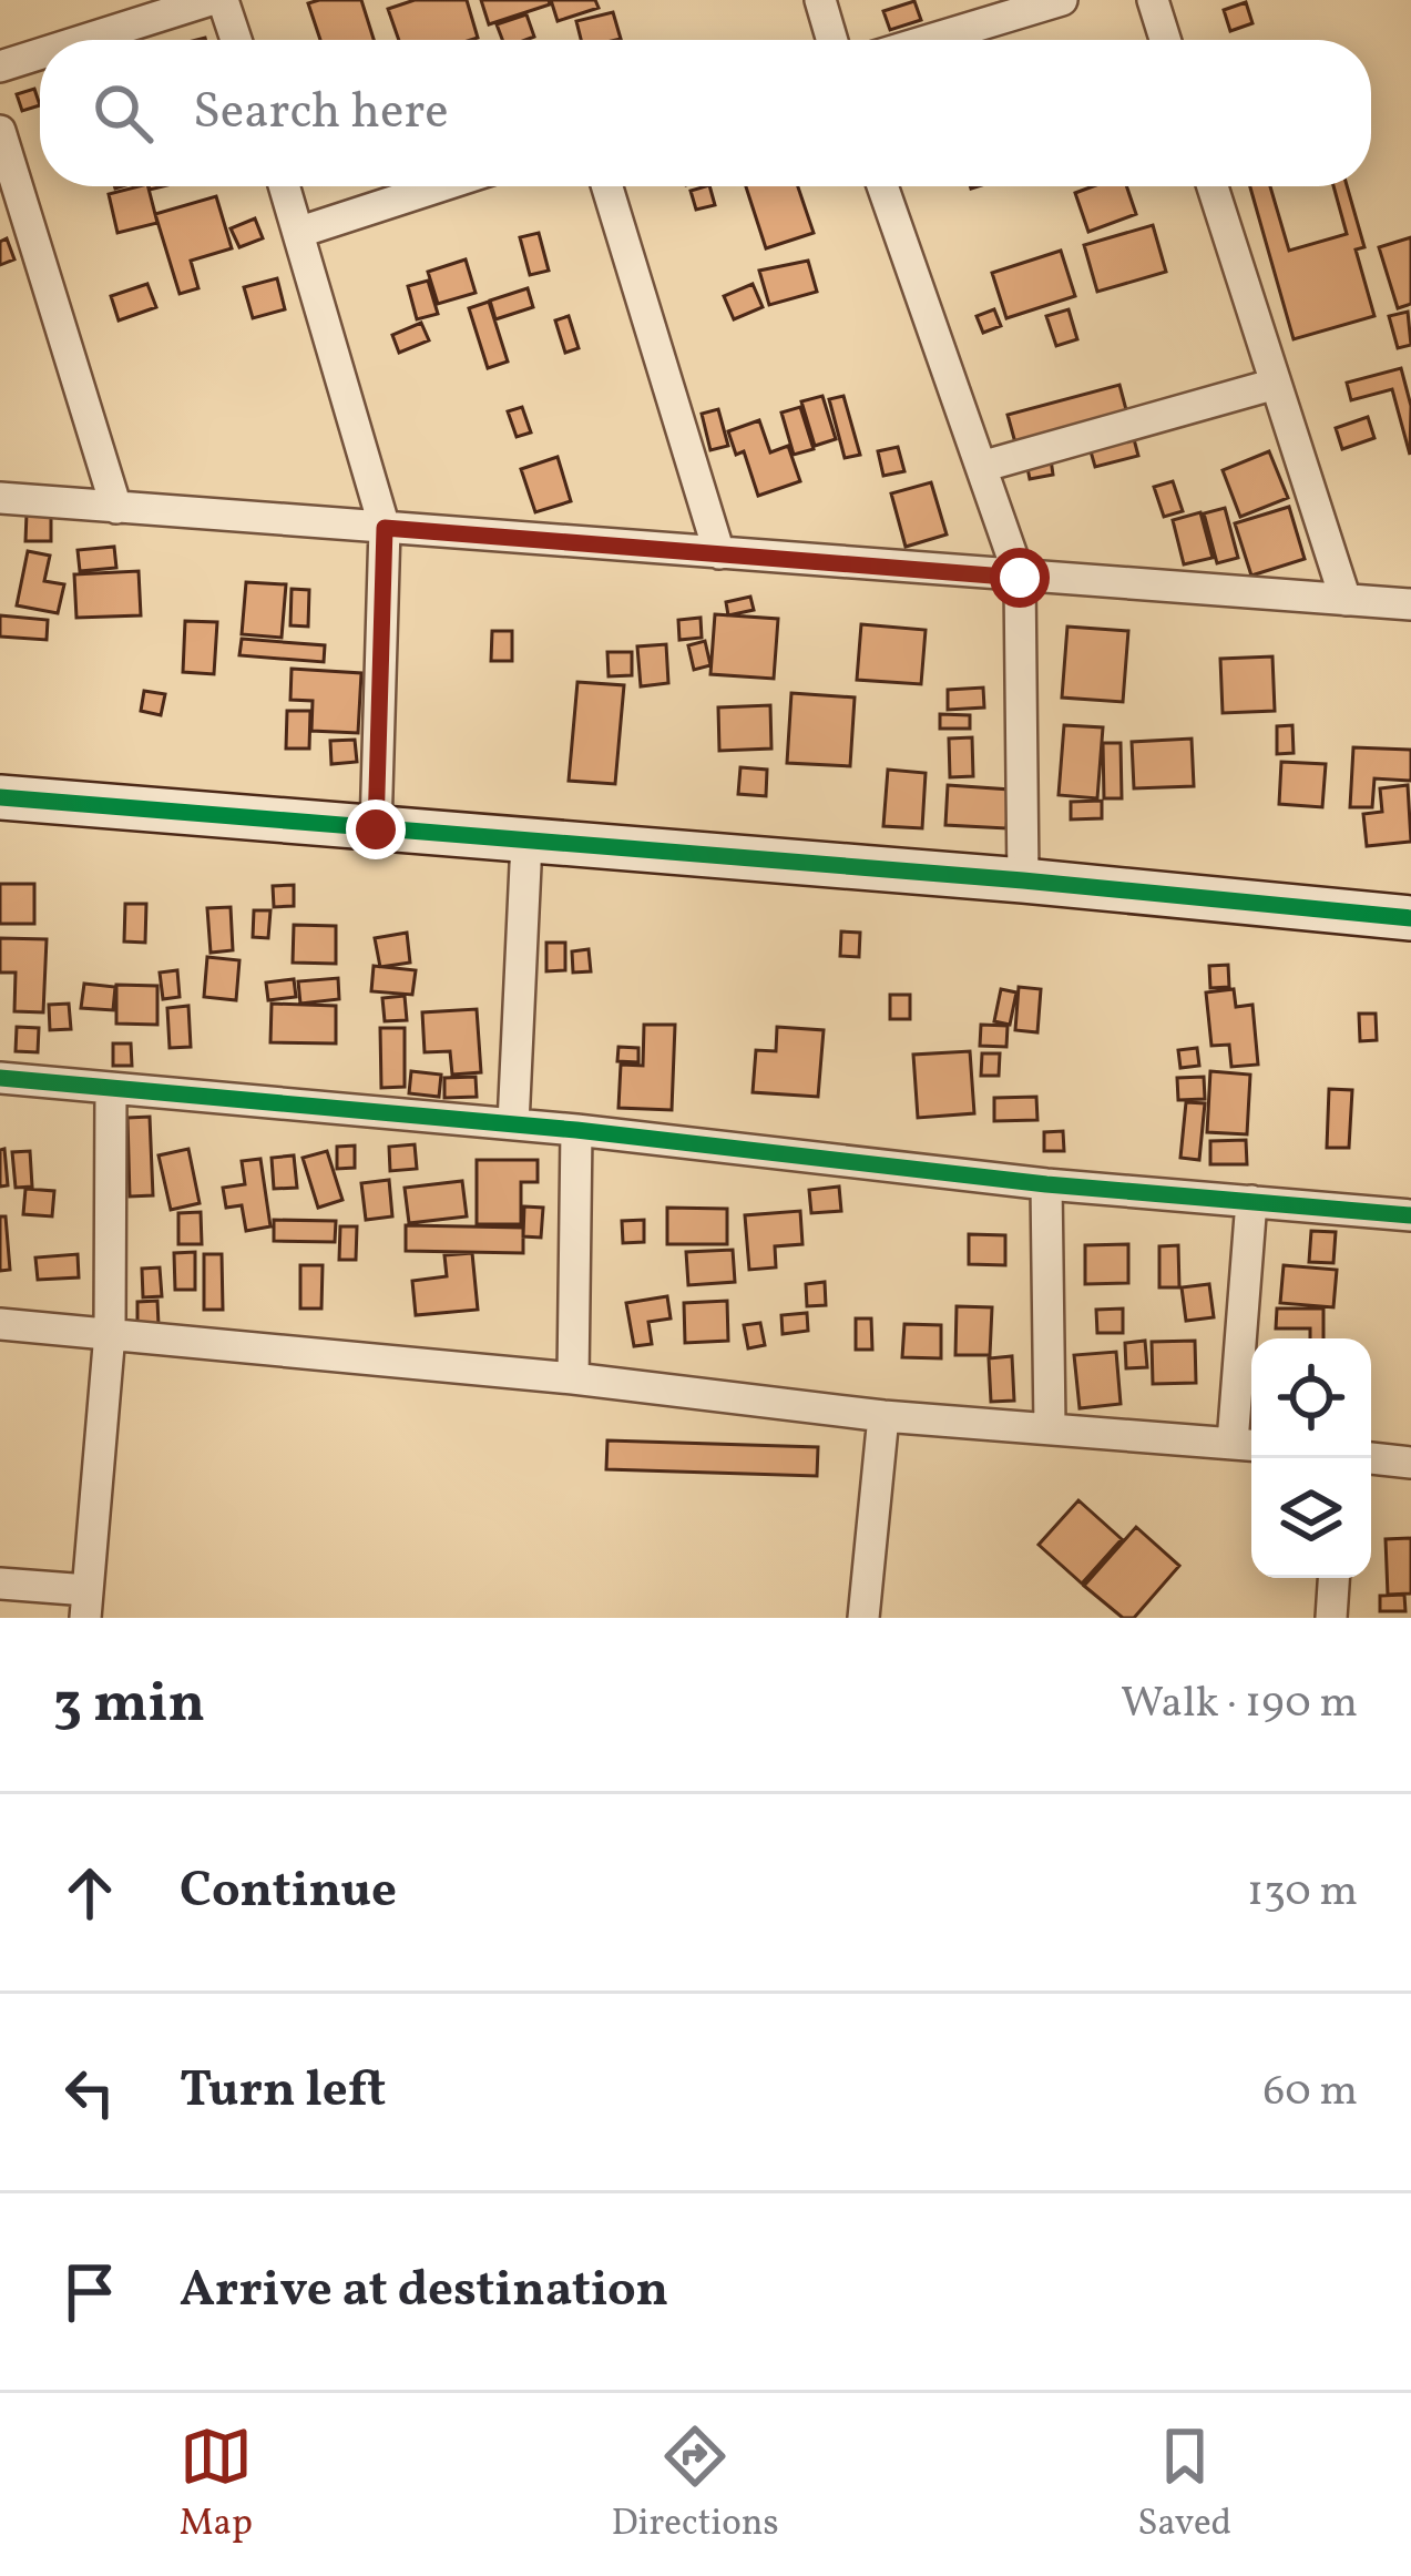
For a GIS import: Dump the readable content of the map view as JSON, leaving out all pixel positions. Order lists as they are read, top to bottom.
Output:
{
  "page": {
    "search": "Search here",
    "heading": ["3 min", "Walk · 190 m"],
    "list": [
      ["Continue", "130 m"],
      ["Turn left", "60 m"],
      "Arrive at destination"
    ],
    "nav": ["Map", "Directions", "Saved"]
  }
}
